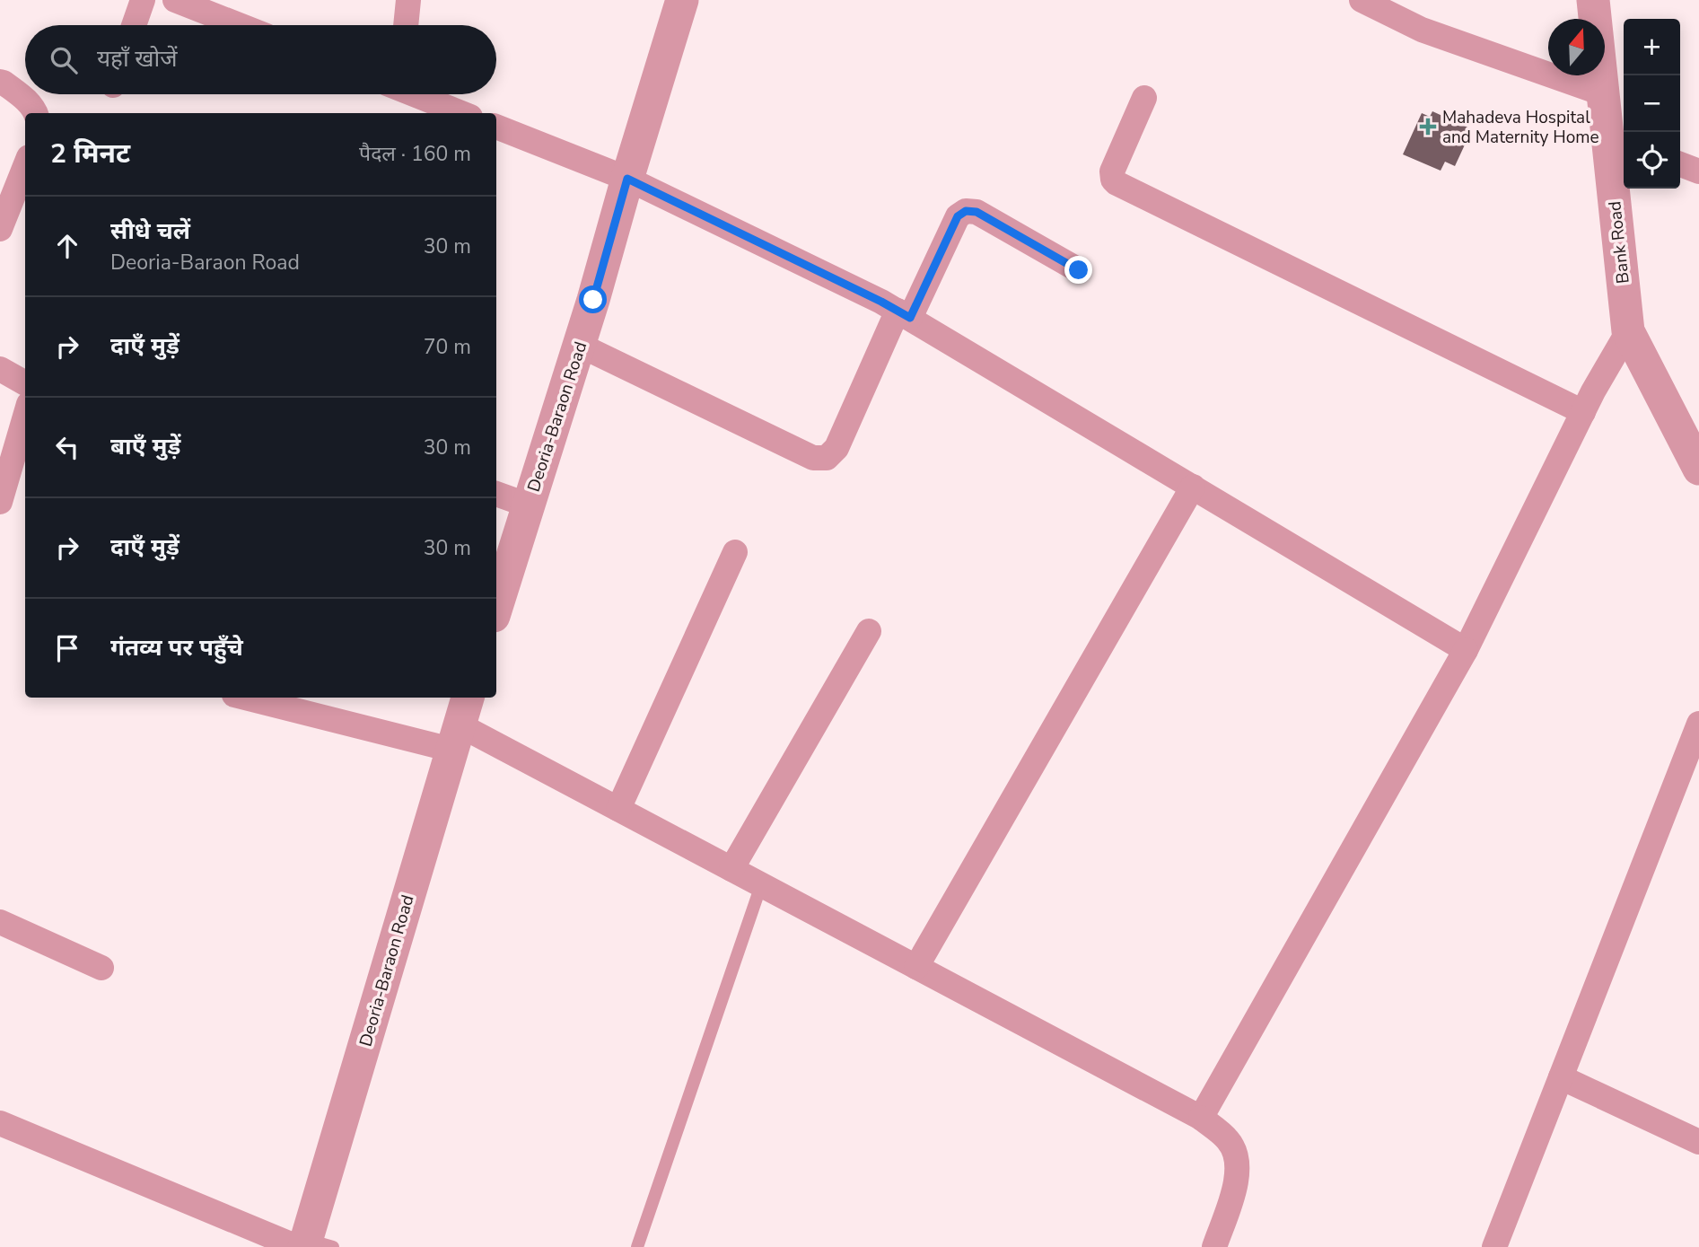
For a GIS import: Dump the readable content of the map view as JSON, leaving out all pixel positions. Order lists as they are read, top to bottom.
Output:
{
  "streets": {
    "street": ["Bank Road", "Deoria-Baraon Road"]
  },
  "places": {
    "health": ["Mahadeva Hospital and Maternity Home"]
  },
  "north": "top",
  "page": {
    "map_buttons": ["+", "−"],
    "search": "यहाँ खोजें",
    "heading": ["2 मिनट", "पैदल · 160 m"],
    "list": [
      ["सीधे चलें", "Deoria-Baraon Road", "30 m"],
      ["दाएँ मुड़ें", "70 m"],
      ["बाएँ मुड़ें", "30 m"],
      ["दाएँ मुड़ें", "30 m"],
      "गंतव्य पर पहुँचे"
    ]
  }
}
